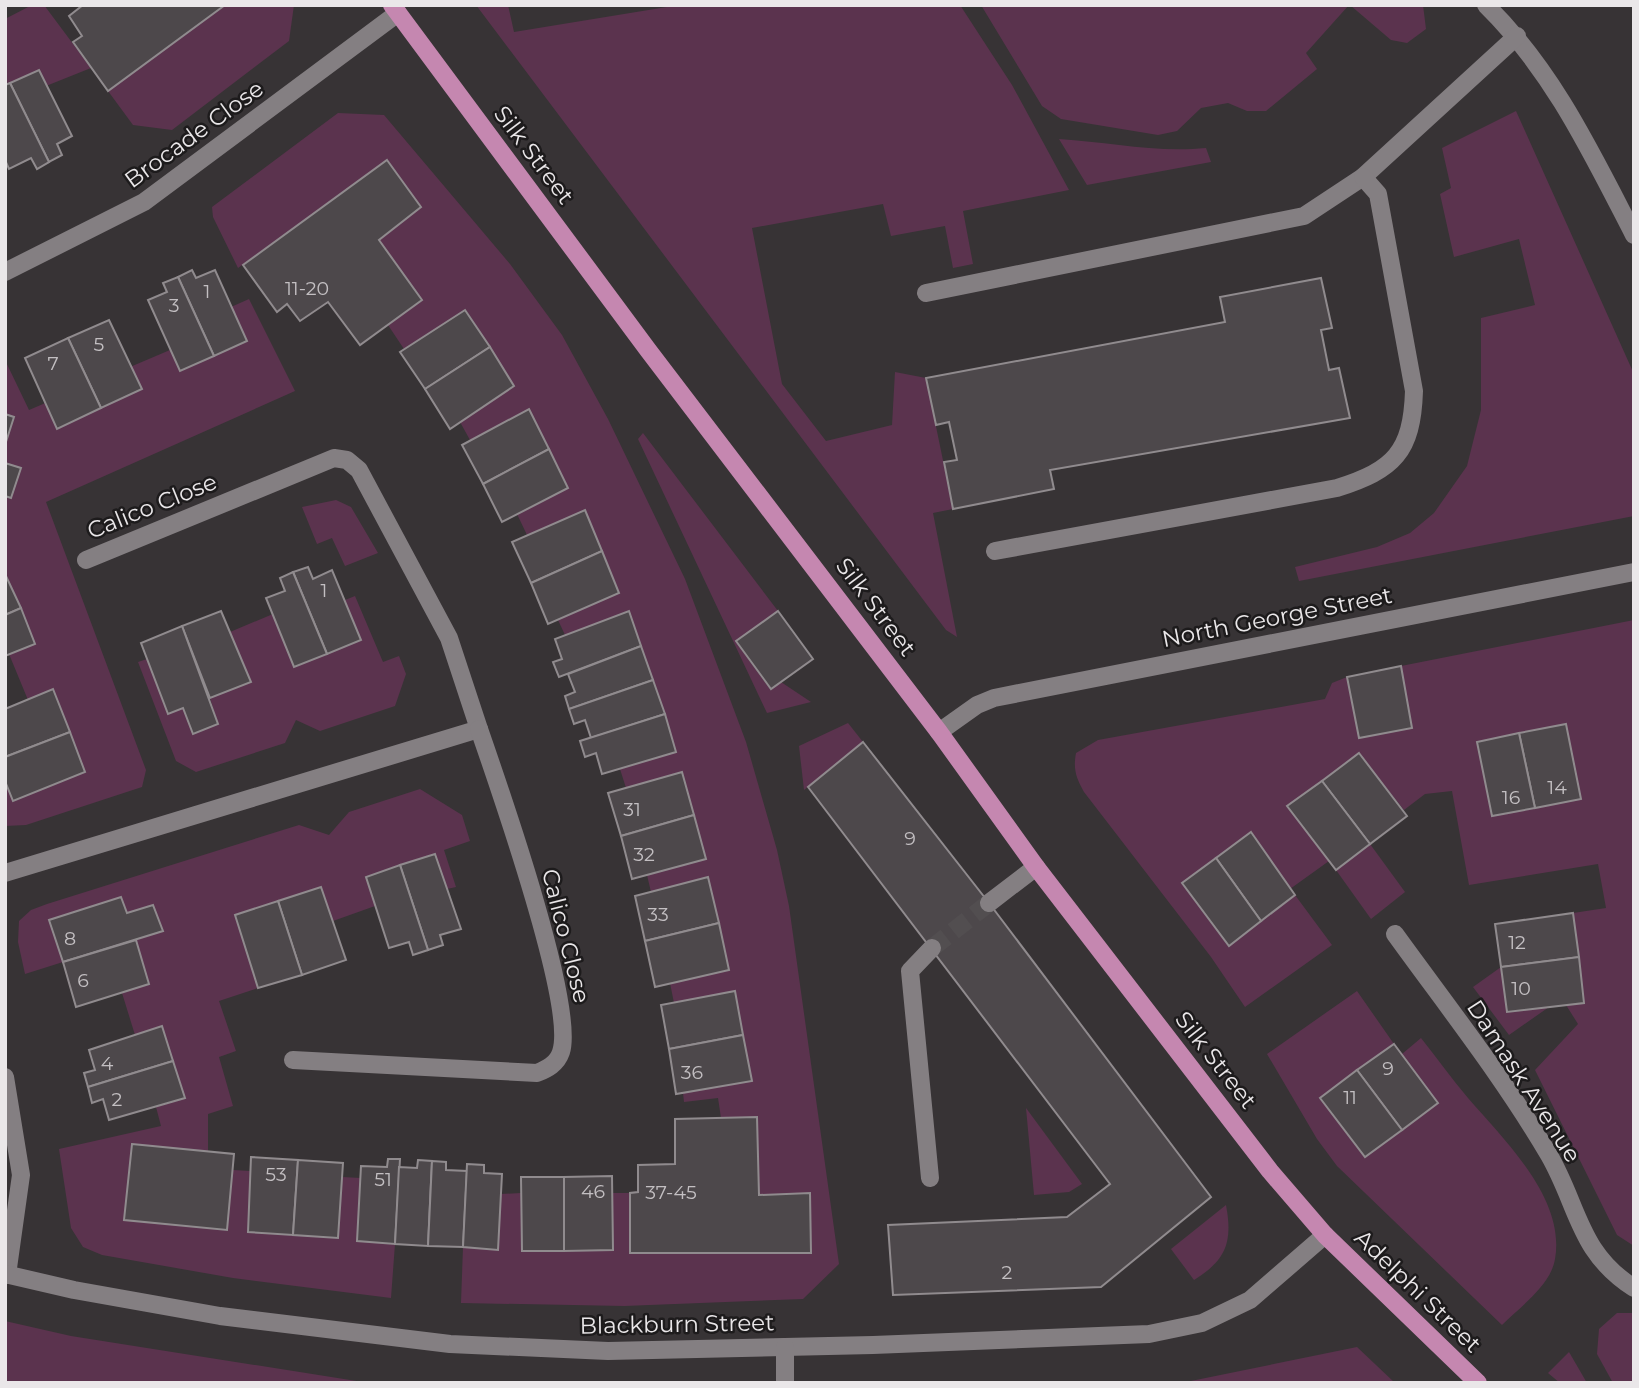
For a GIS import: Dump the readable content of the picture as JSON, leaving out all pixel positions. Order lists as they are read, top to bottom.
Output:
{
  "streets": {
    "main road": ["Silk Street", "Adelphi Street"],
    "street": [
      "Brocade Close",
      "Calico Close",
      "North George Street",
      "Damask Avenue",
      "Blackburn Street"
    ]
  },
  "crossings": [
    ["Brocade Close", "Silk Street"],
    ["Silk Street", "North George Street"],
    ["Silk Street", "Adelphi Street"],
    ["Silk Street", "Blackburn Street"],
    ["Adelphi Street", "Blackburn Street"]
  ],
  "house_numbers": [
    "11-20",
    "1",
    "3",
    "5",
    "7",
    "1",
    "14",
    "16",
    "31",
    "9",
    "32",
    "33",
    "8",
    "12",
    "6",
    "10",
    "4",
    "9",
    "36",
    "11",
    "2",
    "53",
    "51",
    "46",
    "37-45",
    "2"
  ]
}
